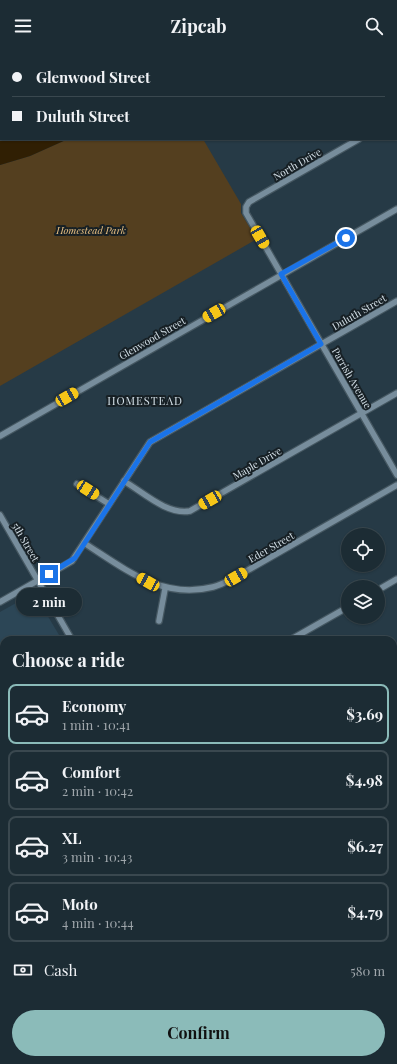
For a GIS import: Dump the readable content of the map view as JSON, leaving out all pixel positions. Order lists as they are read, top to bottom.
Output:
{
  "streets": {
    "street": [
      "North Drive",
      "Duluth Street",
      "Glenwood Street",
      "Parrish Avenue",
      "Maple Drive",
      "5th Street",
      "Eder Street"
    ]
  },
  "crossings": [
    ["North Drive", "Parrish Avenue"],
    ["Duluth Street", "Parrish Avenue"],
    ["Duluth Street", "Maple Drive"],
    ["Duluth Street", "5th Street"],
    ["Duluth Street", "Eder Street"],
    ["Glenwood Street", "Parrish Avenue"],
    ["Parrish Avenue", "Maple Drive"]
  ],
  "districts": ["HOMESTEAD"],
  "parks": ["Homestead Park"],
  "page": {
    "header": "Zipcab",
    "banner": ["Glenwood Street", "Duluth Street"],
    "bubble": "2 min",
    "heading": "Choose a ride",
    "list": [
      {
        "name": "Economy",
        "note": "1 min · 10:41",
        "value": "$3.69"
      },
      {
        "name": "Comfort",
        "note": "2 min · 10:42",
        "value": "$4.98"
      },
      {
        "name": "XL",
        "note": "3 min · 10:43",
        "value": "$6.27"
      },
      {
        "name": "Moto",
        "note": "4 min · 10:44",
        "value": "$4.79"
      }
    ],
    "pay": ["Cash", "580 m"],
    "buttons": "Confirm"
  }
}
